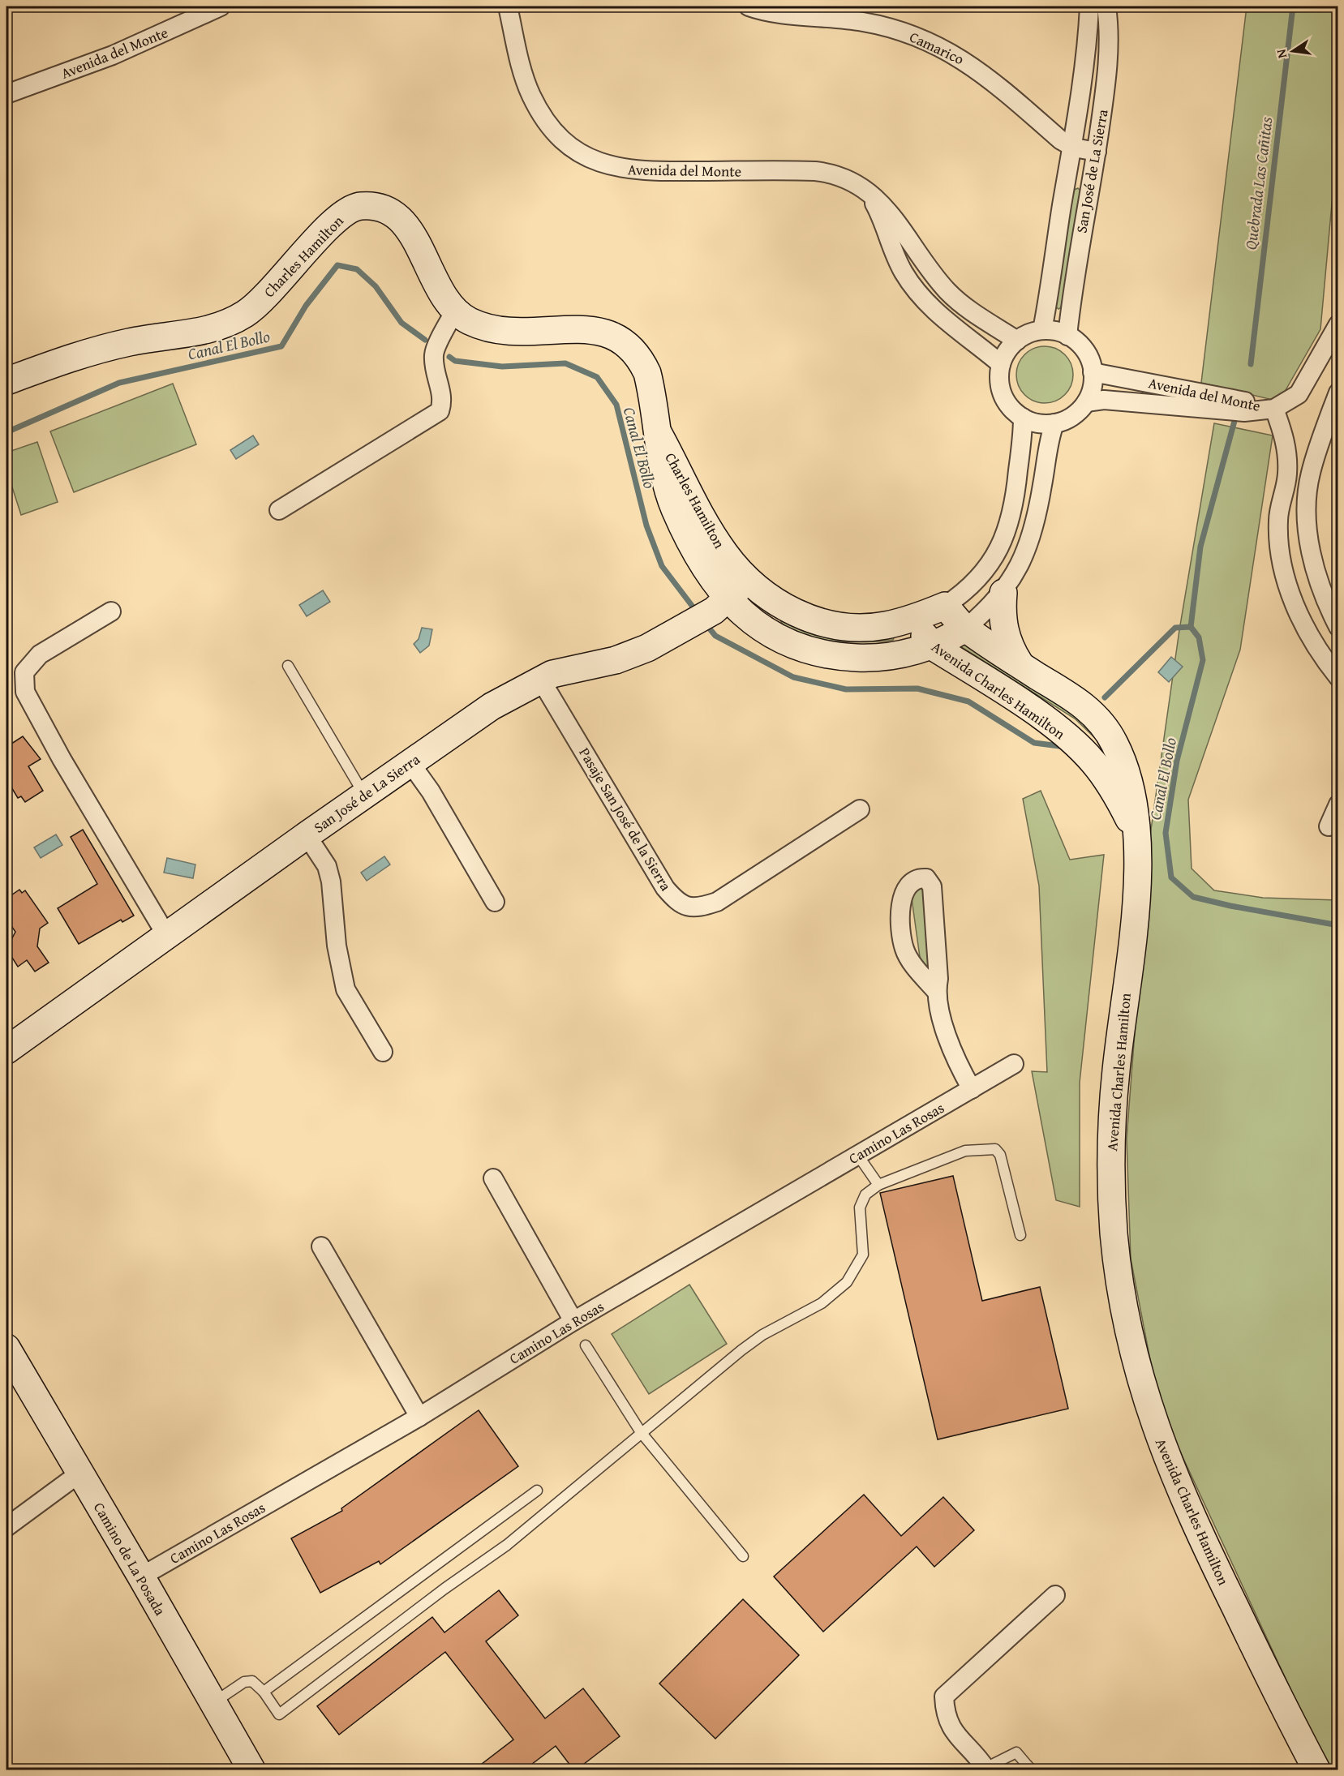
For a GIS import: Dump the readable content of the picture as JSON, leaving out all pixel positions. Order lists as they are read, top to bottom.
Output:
{
  "streets": {
    "street": [
      "Camarico",
      "Avenida del Monte",
      "San José de La Sierra",
      "Charles Hamilton",
      "Avenida Charles Hamilton",
      "Pasaje San José de la Sierra",
      "Camino Las Rosas",
      "Camino de La Posada"
    ]
  },
  "crossings": [
    ["Camarico", "San José de La Sierra"],
    ["Avenida del Monte", "San José de La Sierra"],
    ["San José de La Sierra", "Charles Hamilton"],
    ["San José de La Sierra", "Pasaje San José de la Sierra"],
    ["Charles Hamilton", "Avenida Charles Hamilton"],
    ["Camino Las Rosas", "Camino de La Posada"]
  ],
  "water": ["Quebrada Las Cañitas", "Canal El Bollo"],
  "north": "left"
}
